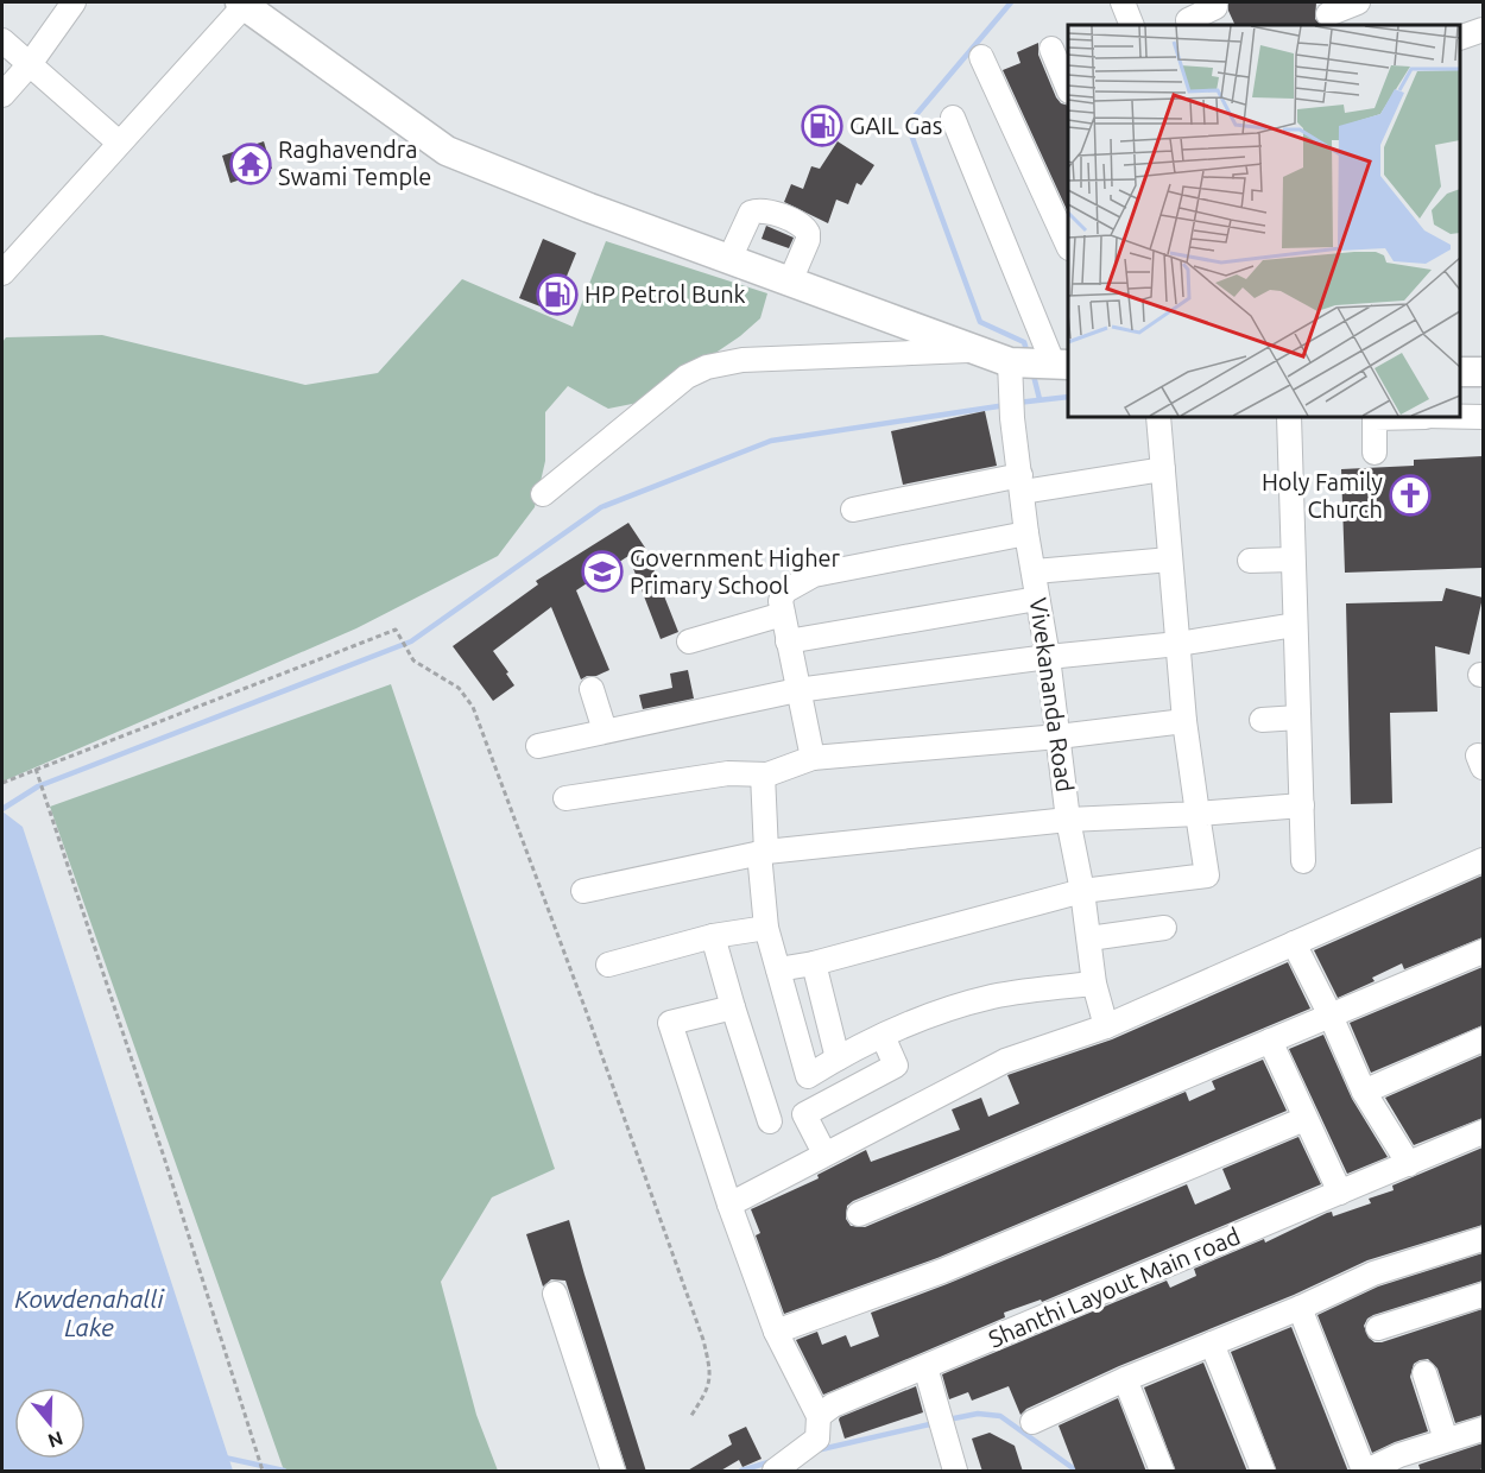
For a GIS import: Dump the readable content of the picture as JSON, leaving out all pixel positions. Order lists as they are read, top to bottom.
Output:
{
  "streets": {
    "street": ["Vivekananda Road", "Shanthi Layout Main road"]
  },
  "water": ["Kowdenahalli Lake"],
  "places": {
    "fuel station": ["GAIL Gas", "HP Petrol Bunk"],
    "temple": ["Raghavendra Swami Temple"],
    "church": ["Holy Family Church"],
    "school or university": ["Government Higher Primary School"]
  },
  "north": "bottom"
}
